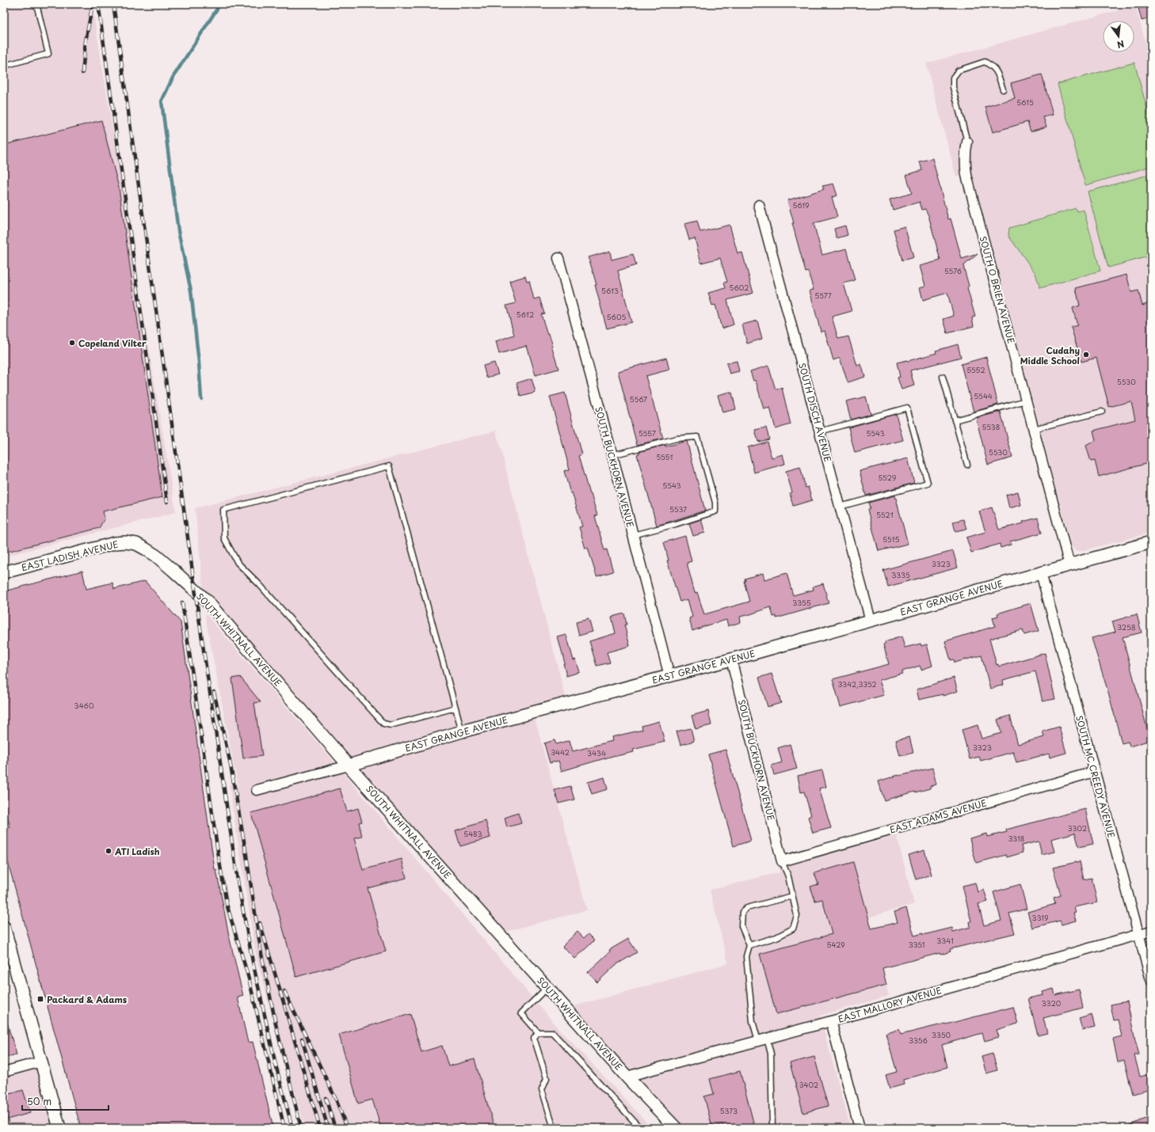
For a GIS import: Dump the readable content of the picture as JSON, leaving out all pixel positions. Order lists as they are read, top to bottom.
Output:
{
  "streets": {
    "street": [
      "SOUTH O BRIEN AVENUE",
      "SOUTH DISCH AVENUE",
      "SOUTH BUCKHORN AVENUE",
      "EAST LADISH AVENUE",
      "EAST GRANGE AVENUE",
      "SOUTH WHITNALL AVENUE",
      "SOUTH MC CREEDY AVENUE",
      "EAST ADAMS AVENUE",
      "EAST MALLORY AVENUE"
    ]
  },
  "crossings": [
    ["SOUTH O BRIEN AVENUE", "EAST GRANGE AVENUE"],
    ["SOUTH DISCH AVENUE", "EAST GRANGE AVENUE"],
    ["SOUTH BUCKHORN AVENUE", "EAST GRANGE AVENUE"],
    ["SOUTH BUCKHORN AVENUE", "EAST ADAMS AVENUE"],
    ["EAST LADISH AVENUE", "SOUTH WHITNALL AVENUE"],
    ["EAST GRANGE AVENUE", "SOUTH WHITNALL AVENUE"],
    ["EAST GRANGE AVENUE", "SOUTH MC CREEDY AVENUE"],
    ["SOUTH WHITNALL AVENUE", "EAST MALLORY AVENUE"],
    ["SOUTH MC CREEDY AVENUE", "EAST ADAMS AVENUE"],
    ["SOUTH MC CREEDY AVENUE", "EAST MALLORY AVENUE"]
  ],
  "places": {
    "other": ["Copeland Vilter", "Cudahy Middle School", "ATI Ladish"],
    "transit": ["Packard & Adams"]
  },
  "house_numbers": [
    "5615",
    "5619",
    "5576",
    "5602",
    "5613",
    "5577",
    "5612",
    "5605",
    "5552",
    "5530",
    "5544",
    "5567",
    "5538",
    "5557",
    "5543",
    "5530",
    "5551",
    "5529",
    "5543",
    "5537",
    "5521",
    "5515",
    "3323",
    "3335",
    "3355",
    "3258",
    "3342,3352",
    "3460",
    "3323",
    "3442",
    "3434",
    "3302",
    "5483",
    "3318",
    "3319",
    "3341",
    "5429",
    "3351",
    "3320",
    "3350",
    "3356",
    "3402",
    "5373"
  ],
  "scale_bar": "50 m",
  "north": "bottom"
}
